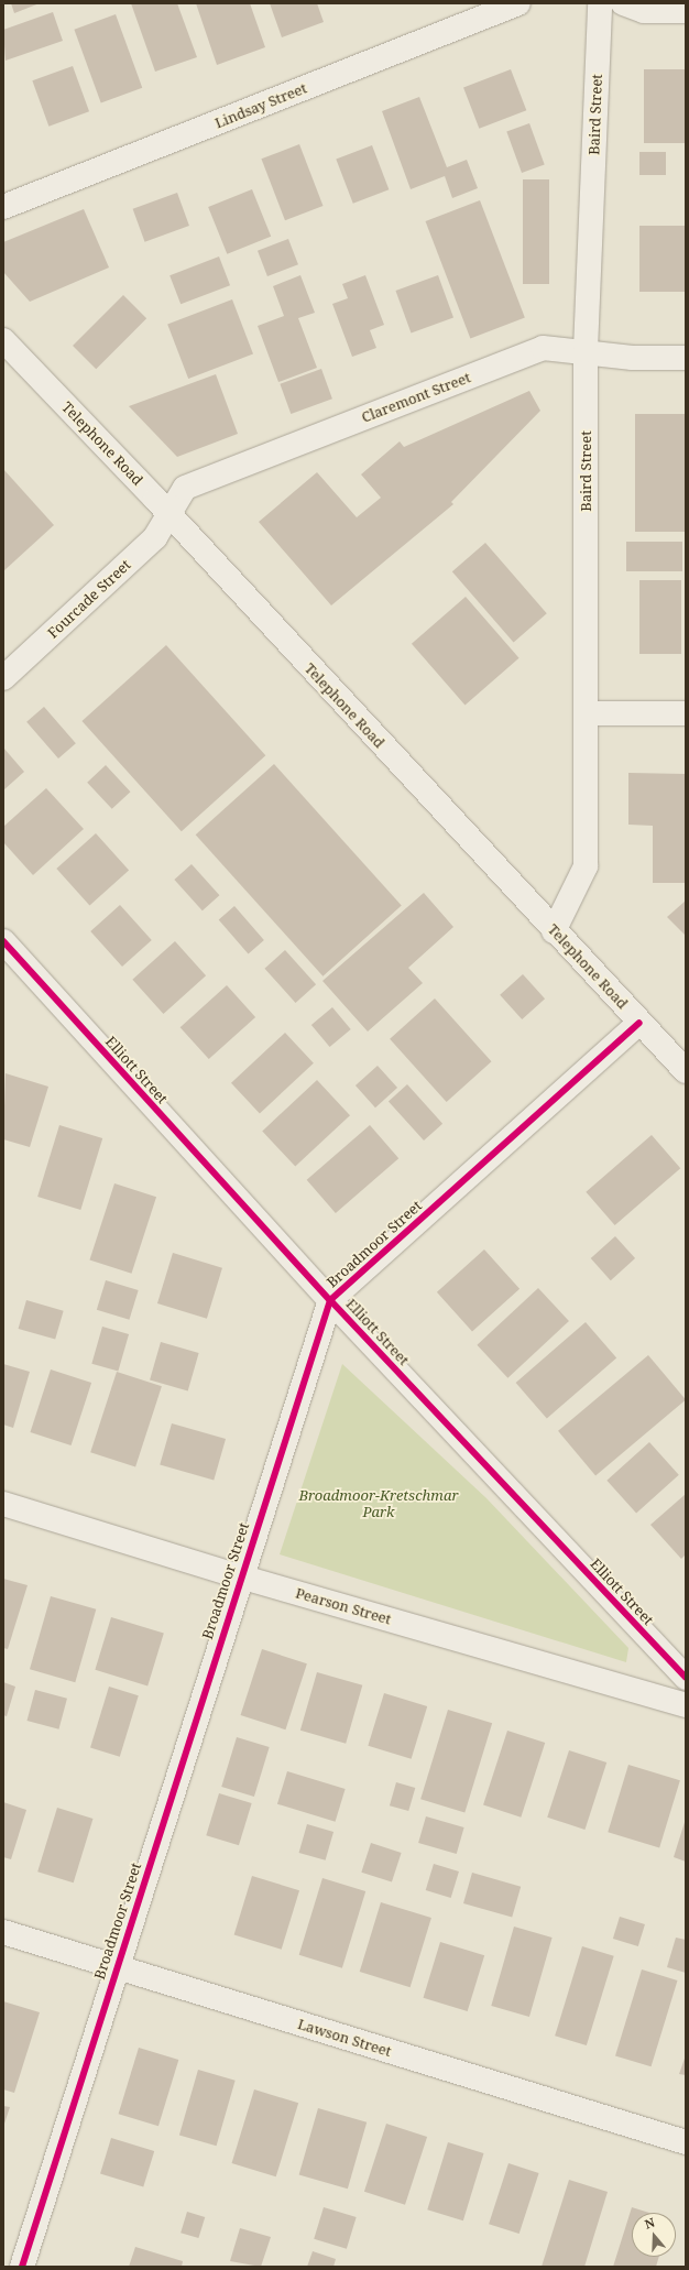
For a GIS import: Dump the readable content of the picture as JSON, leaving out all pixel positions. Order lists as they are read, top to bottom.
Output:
{
  "streets": {
    "street": [
      "Lindsay Street",
      "Baird Street",
      "Claremont Street",
      "Telephone Road",
      "Fourcade Street",
      "Elliott Street",
      "Broadmoor Street",
      "Pearson Street",
      "Lawson Street"
    ]
  },
  "crossings": [
    ["Baird Street", "Claremont Street"],
    ["Baird Street", "Telephone Road"],
    ["Claremont Street", "Telephone Road"],
    ["Claremont Street", "Fourcade Street"],
    ["Telephone Road", "Fourcade Street"],
    ["Telephone Road", "Broadmoor Street"],
    ["Elliott Street", "Broadmoor Street"],
    ["Broadmoor Street", "Pearson Street"],
    ["Broadmoor Street", "Lawson Street"]
  ],
  "parks": ["Broadmoor-Kretschmar Park"],
  "north": "top"
}
